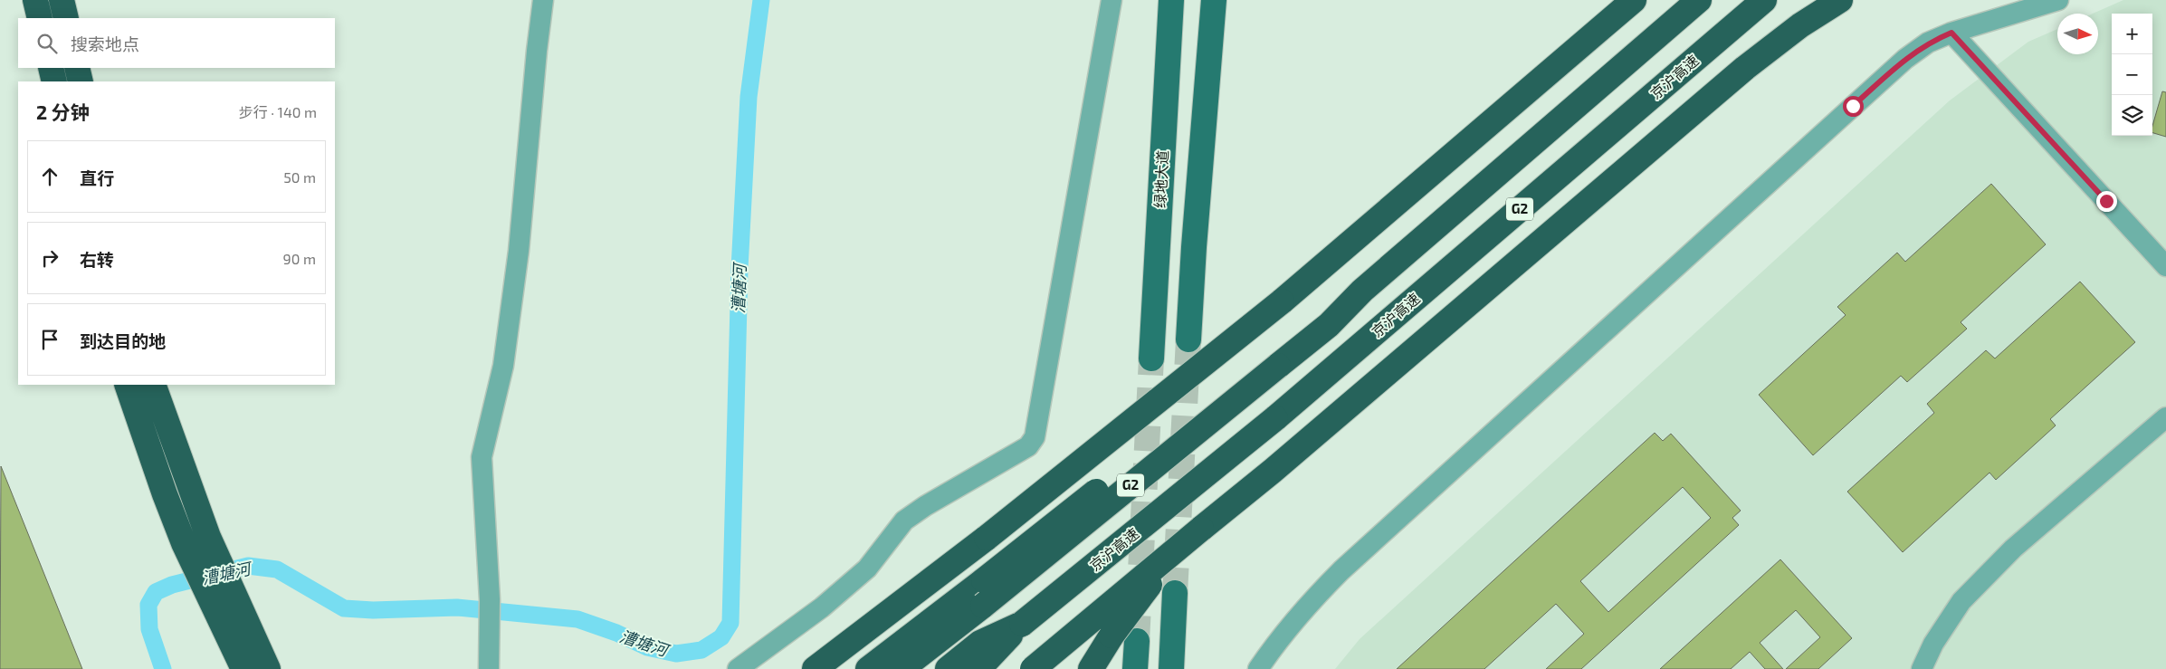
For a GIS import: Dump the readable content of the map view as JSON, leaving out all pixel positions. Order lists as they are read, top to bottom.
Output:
{
  "streets": {
    "highway": ["京沪高速", "G2"],
    "main road": ["绿地大道"]
  },
  "water": ["漕塘河"],
  "north": "right",
  "page": {
    "map_buttons": ["+", "−"],
    "search": "搜索地点",
    "heading": ["2 分钟", "步行 · 140 m"],
    "list": [
      ["直行", "50 m"],
      ["右转", "90 m"],
      "到达目的地"
    ]
  }
}
